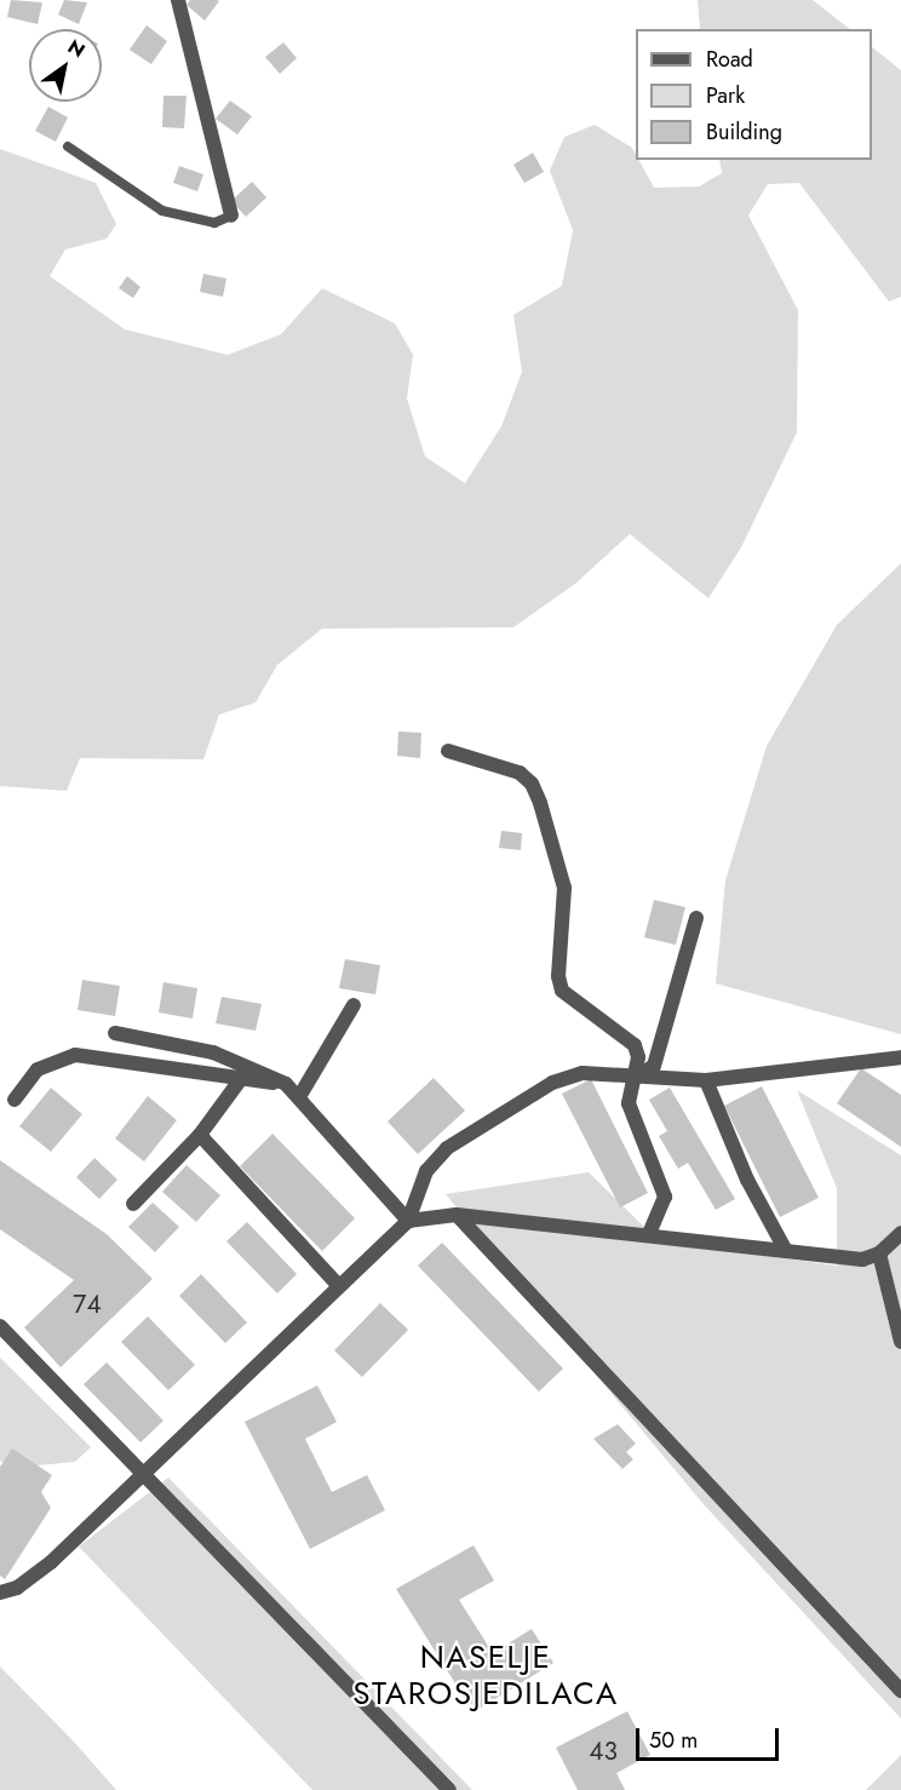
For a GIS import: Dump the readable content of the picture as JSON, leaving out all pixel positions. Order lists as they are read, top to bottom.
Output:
{
  "districts": ["NASELJE STAROSJEDILACA"],
  "house_numbers": ["74", "43"],
  "legend": ["Road", "Park", "Building"],
  "scale_bar": "50 m",
  "north": "top right"
}
